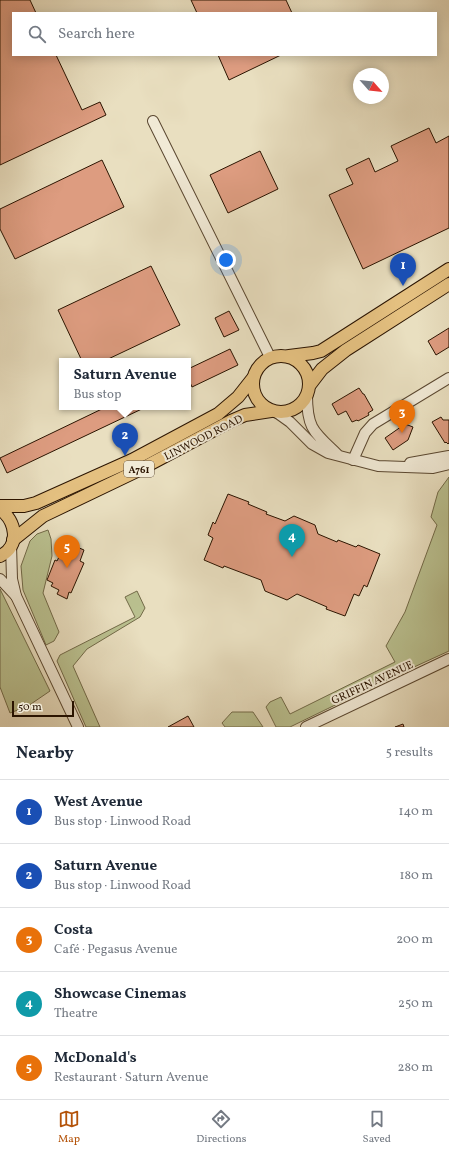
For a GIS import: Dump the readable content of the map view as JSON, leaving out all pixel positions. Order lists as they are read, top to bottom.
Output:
{
  "streets": {
    "main road": ["LINWOOD ROAD", "A761"],
    "street": ["GRIFFIN AVENUE"]
  },
  "scale_bar": "50 m",
  "north": "bottom right",
  "page": {
    "search": "Search here",
    "pins": [
      "1",
      "3",
      "2",
      "4",
      "5"
    ],
    "popup": ["Saturn Avenue", "Bus stop"],
    "scale": "50 m",
    "heading": ["Nearby", "5 results"],
    "list": [
      {
        "mark": "1",
        "name": "West Avenue",
        "note": "Bus stop · Linwood Road",
        "value": "140 m"
      },
      {
        "mark": "2",
        "name": "Saturn Avenue",
        "note": "Bus stop · Linwood Road",
        "value": "180 m"
      },
      {
        "mark": "3",
        "name": "Costa",
        "note": "Café · Pegasus Avenue",
        "value": "200 m"
      },
      {
        "mark": "4",
        "name": "Showcase Cinemas",
        "note": "Theatre",
        "value": "250 m"
      },
      {
        "mark": "5",
        "name": "McDonald's",
        "note": "Restaurant · Saturn Avenue",
        "value": "280 m"
      }
    ],
    "nav": ["Map", "Directions", "Saved"]
  }
}
